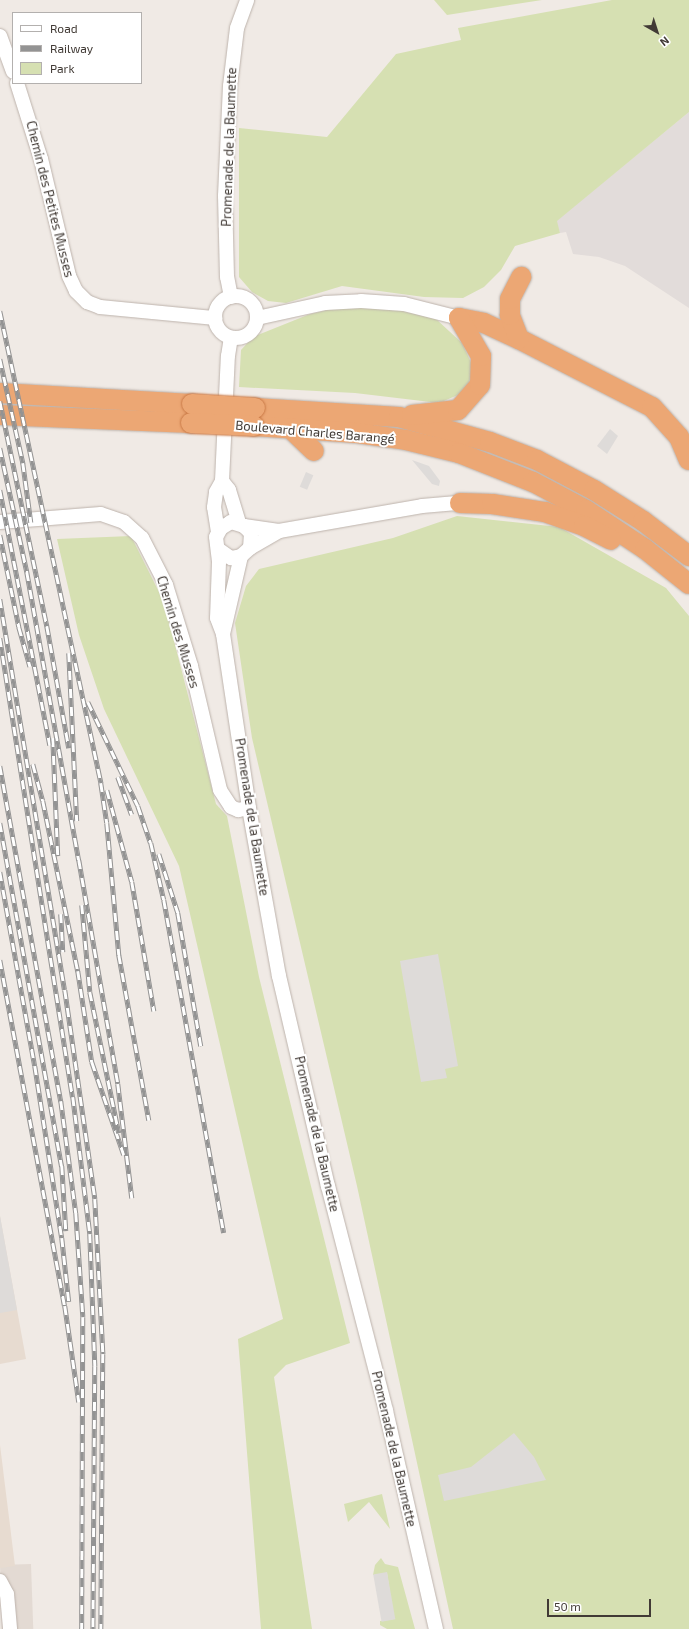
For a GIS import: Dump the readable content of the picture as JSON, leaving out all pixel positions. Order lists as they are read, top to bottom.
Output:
{
  "streets": {
    "highway": ["Boulevard Charles Barangé"],
    "street": ["Promenade de la Baumette", "Chemin des Petites Musses", "Chemin des Musses"]
  },
  "crossings": [
    ["Promenade de la Baumette", "Chemin des Petites Musses"],
    ["Promenade de la Baumette", "Chemin des Musses"]
  ],
  "legend": ["Road", "Railway", "Park"],
  "scale_bar": "50 m",
  "north": "bottom right"
}
